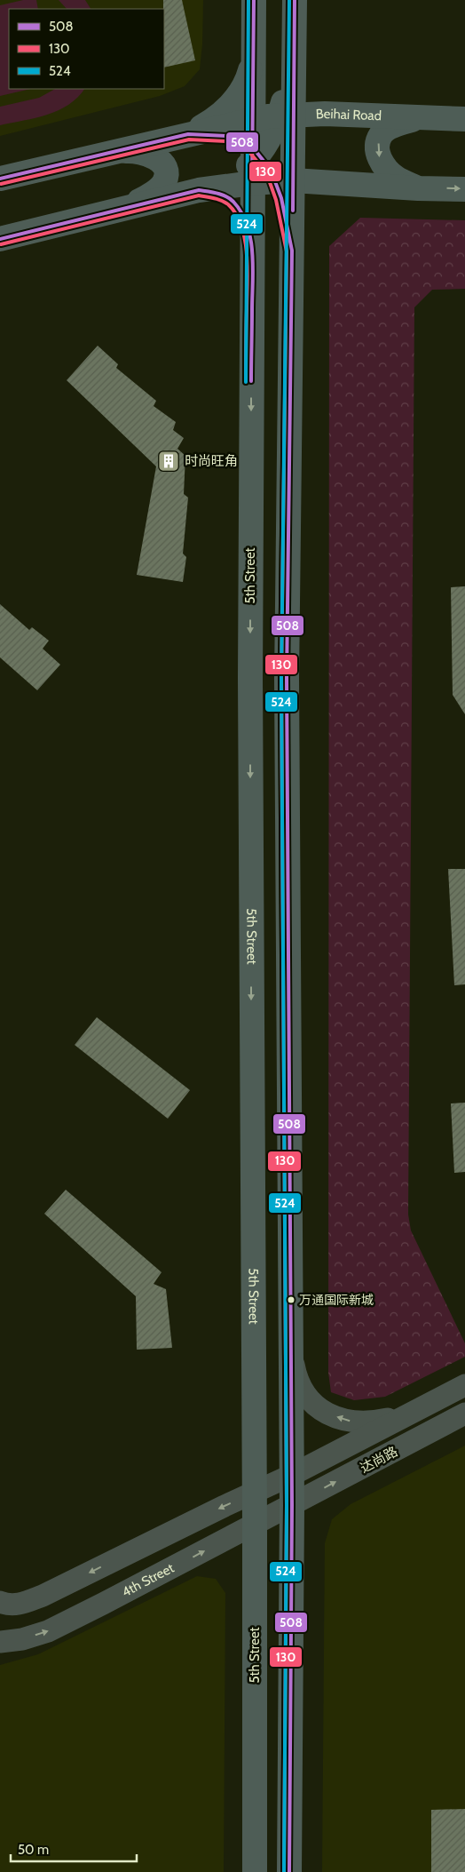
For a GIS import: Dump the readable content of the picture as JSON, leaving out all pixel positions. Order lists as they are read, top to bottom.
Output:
{
  "streets": {
    "main road": ["Beihai Road", "5th Street"],
    "street": ["达尚路", "4th Street"]
  },
  "crossings": [
    ["Beihai Road", "5th Street"],
    ["5th Street", "4th Street"],
    ["达尚路", "4th Street"]
  ],
  "places": {
    "building": ["时尚旺角"],
    "other": ["万通国际新城"]
  },
  "lines": ["transit line 508", "transit line 524", "transit line 130"],
  "legend": ["508", "130", "524"],
  "scale_bar": "50 m"
}
